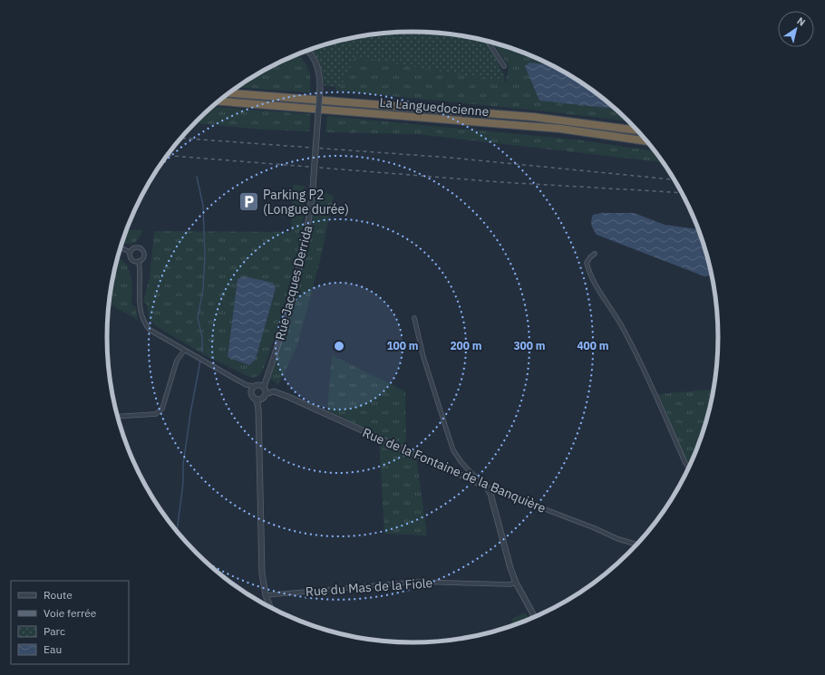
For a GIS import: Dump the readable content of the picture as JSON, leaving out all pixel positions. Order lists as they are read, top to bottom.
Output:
{
  "streets": {
    "highway": ["La Languedocienne"],
    "street": ["Rue Jacques Derrida", "Rue de la Fontaine de la Banquière", "Rue du Mas de la Fiole"]
  },
  "places": {
    "parking": ["Parking P2 (Longue durée)"]
  },
  "legend": [
    "Route",
    "Voie ferrée",
    "Parc",
    "Eau"
  ],
  "north": "top right",
  "rings": [
    "100 m",
    "200 m",
    "300 m",
    "400 m"
  ]
}
